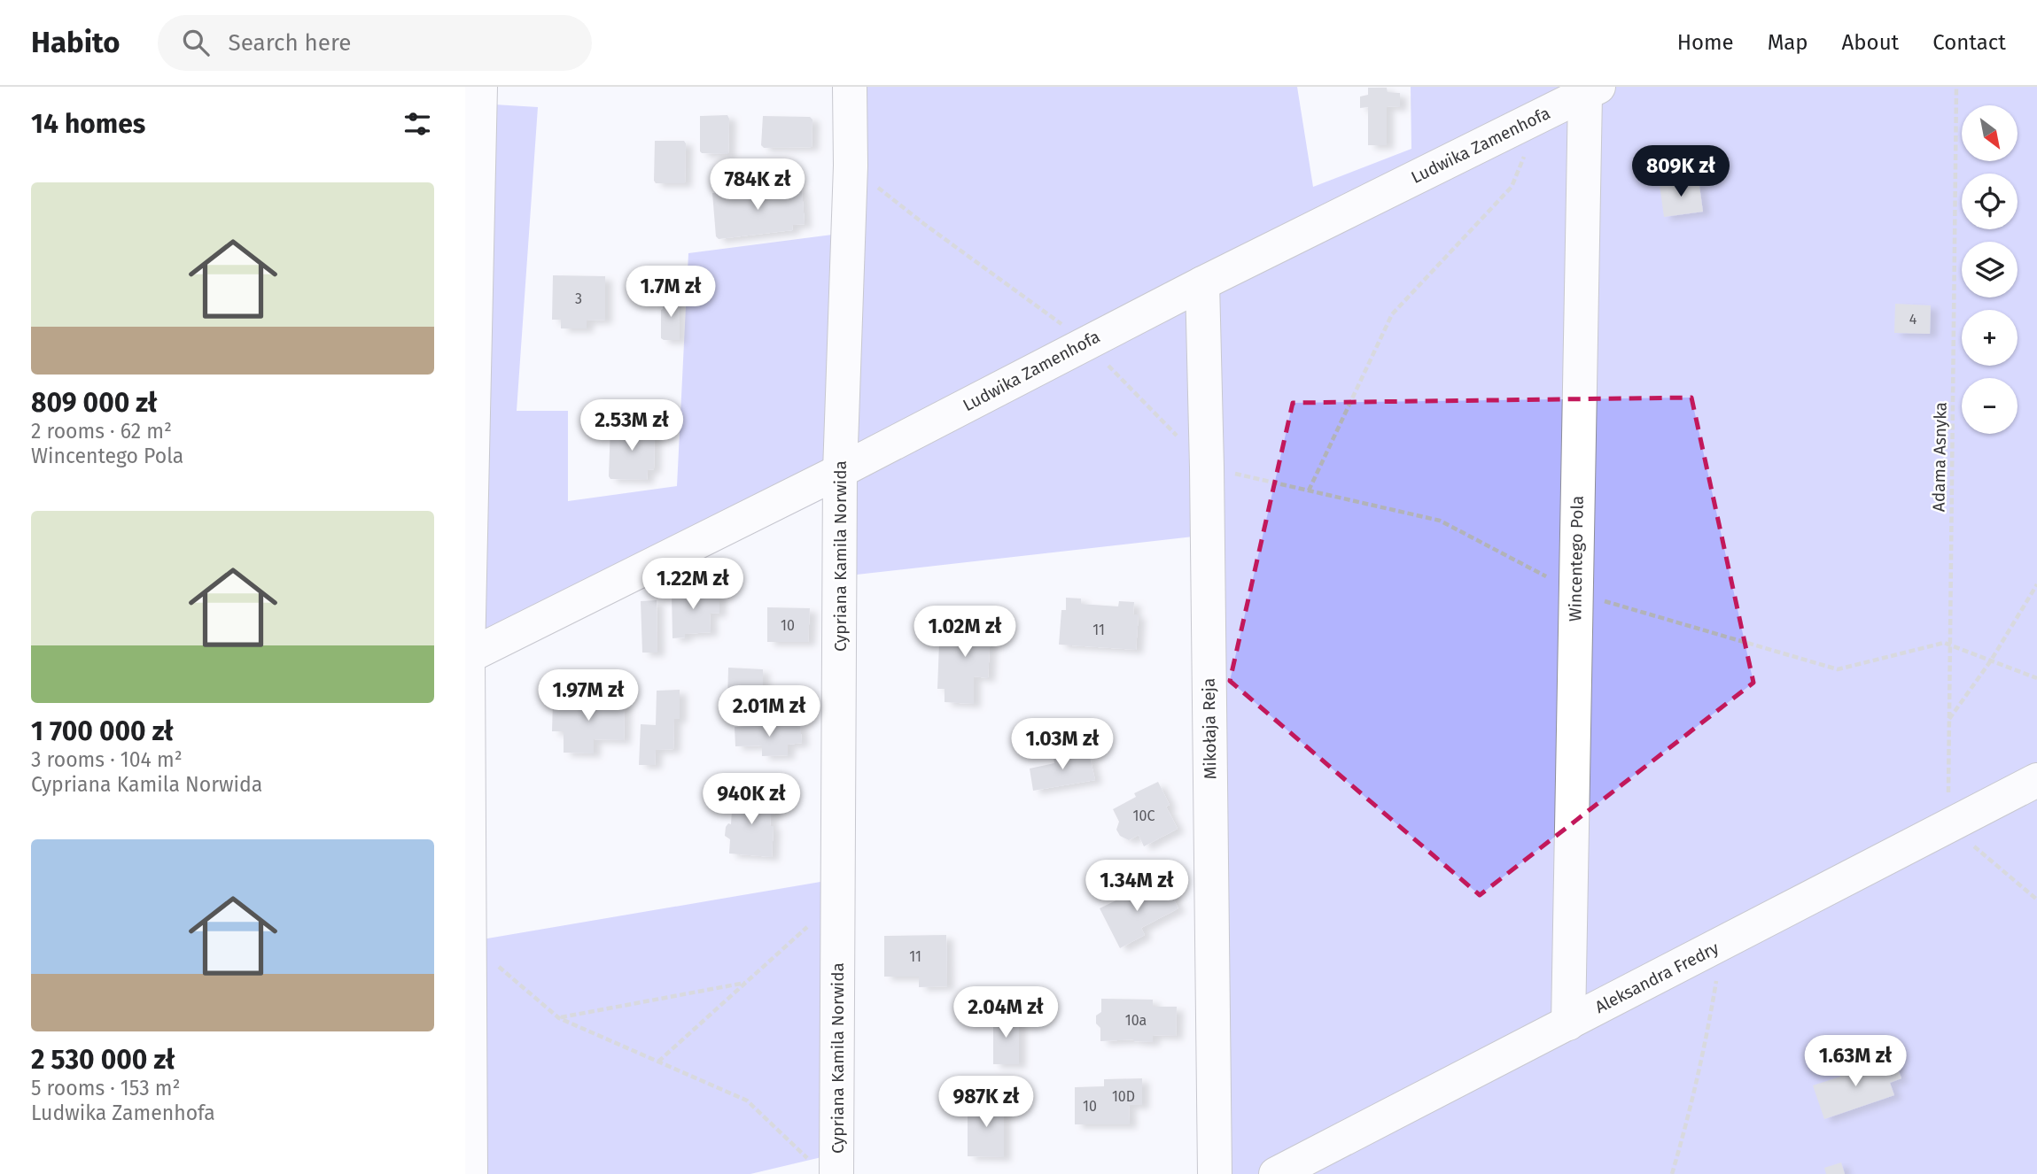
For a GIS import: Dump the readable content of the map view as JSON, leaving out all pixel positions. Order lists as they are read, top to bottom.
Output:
{
  "streets": {
    "street": [
      "Ludwika Zamenhofa",
      "Cypriana Kamila Norwida",
      "Wincentego Pola",
      "Mikołaja Reja",
      "Aleksandra Fredry"
    ],
    "path": ["Adama Asnyka"]
  },
  "crossings": [
    ["Ludwika Zamenhofa", "Cypriana Kamila Norwida"],
    ["Ludwika Zamenhofa", "Wincentego Pola"],
    ["Ludwika Zamenhofa", "Mikołaja Reja"],
    ["Adama Asnyka", "Aleksandra Fredry"],
    ["Wincentego Pola", "Aleksandra Fredry"]
  ],
  "house_numbers": [
    "3",
    "4",
    "10",
    "11",
    "10C",
    "11",
    "10a",
    "10D",
    "10"
  ],
  "north": "bottom right",
  "page": {
    "header": "Habito",
    "search": "Search here",
    "nav": [
      "Home",
      "Map",
      "About",
      "Contact"
    ],
    "heading": "14 homes",
    "map_buttons": ["+", "−"],
    "price": [
      "809K zł",
      "784K zł",
      "1.7M zł",
      "2.53M zł",
      "1.22M zł",
      "1.02M zł",
      "1.97M zł",
      "2.01M zł",
      "1.03M zł",
      "940K zł",
      "1.34M zł",
      "2.04M zł",
      "1.63M zł",
      "987K zł"
    ],
    "list": [
      {
        "name": "809 000 zł",
        "note": "2 rooms · 62 m² · Wincentego Pola"
      },
      {
        "name": "1 700 000 zł",
        "note": "3 rooms · 104 m² · Cypriana Kamila Norwida"
      },
      {
        "name": "2 530 000 zł",
        "note": "5 rooms · 153 m² · Ludwika Zamenhofa"
      }
    ]
  }
}
